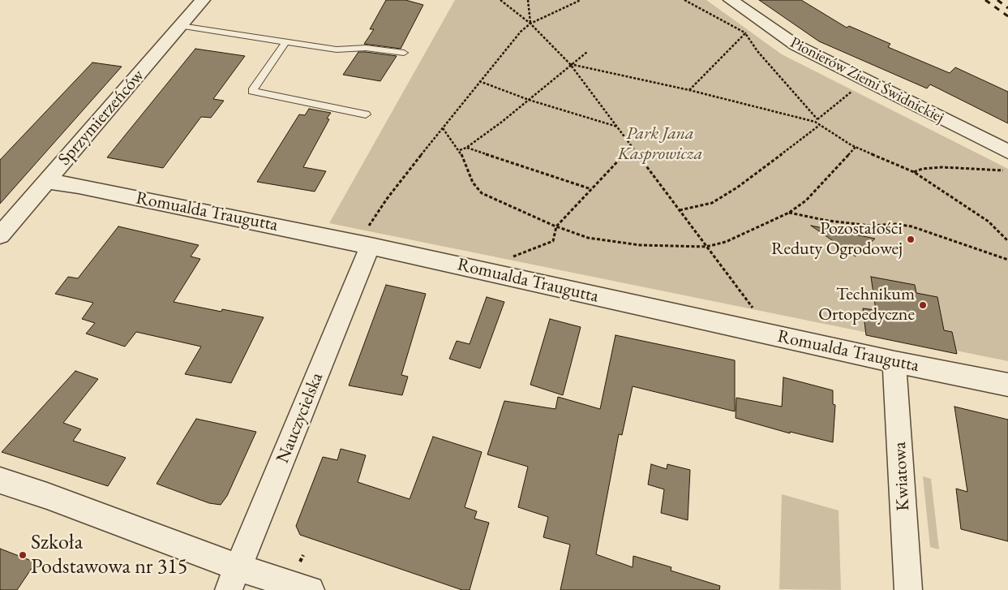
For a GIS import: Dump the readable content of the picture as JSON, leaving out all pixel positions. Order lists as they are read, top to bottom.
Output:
{
  "streets": {
    "street": [
      "Pionierów Ziemi Świdnickiej",
      "Sprzymierzeńców",
      "Romualda Traugutta",
      "Nauczycielska",
      "Kwiatowa"
    ]
  },
  "crossings": [
    ["Sprzymierzeńców", "Romualda Traugutta"],
    ["Romualda Traugutta", "Nauczycielska"],
    ["Romualda Traugutta", "Kwiatowa"]
  ],
  "parks": ["Park Jana Kasprowicza"],
  "places": ["Pozostałości Reduty Ogrodowej", "Technikum Ortopedyczne", "Szkoła Podstawowa nr 315"]
}
